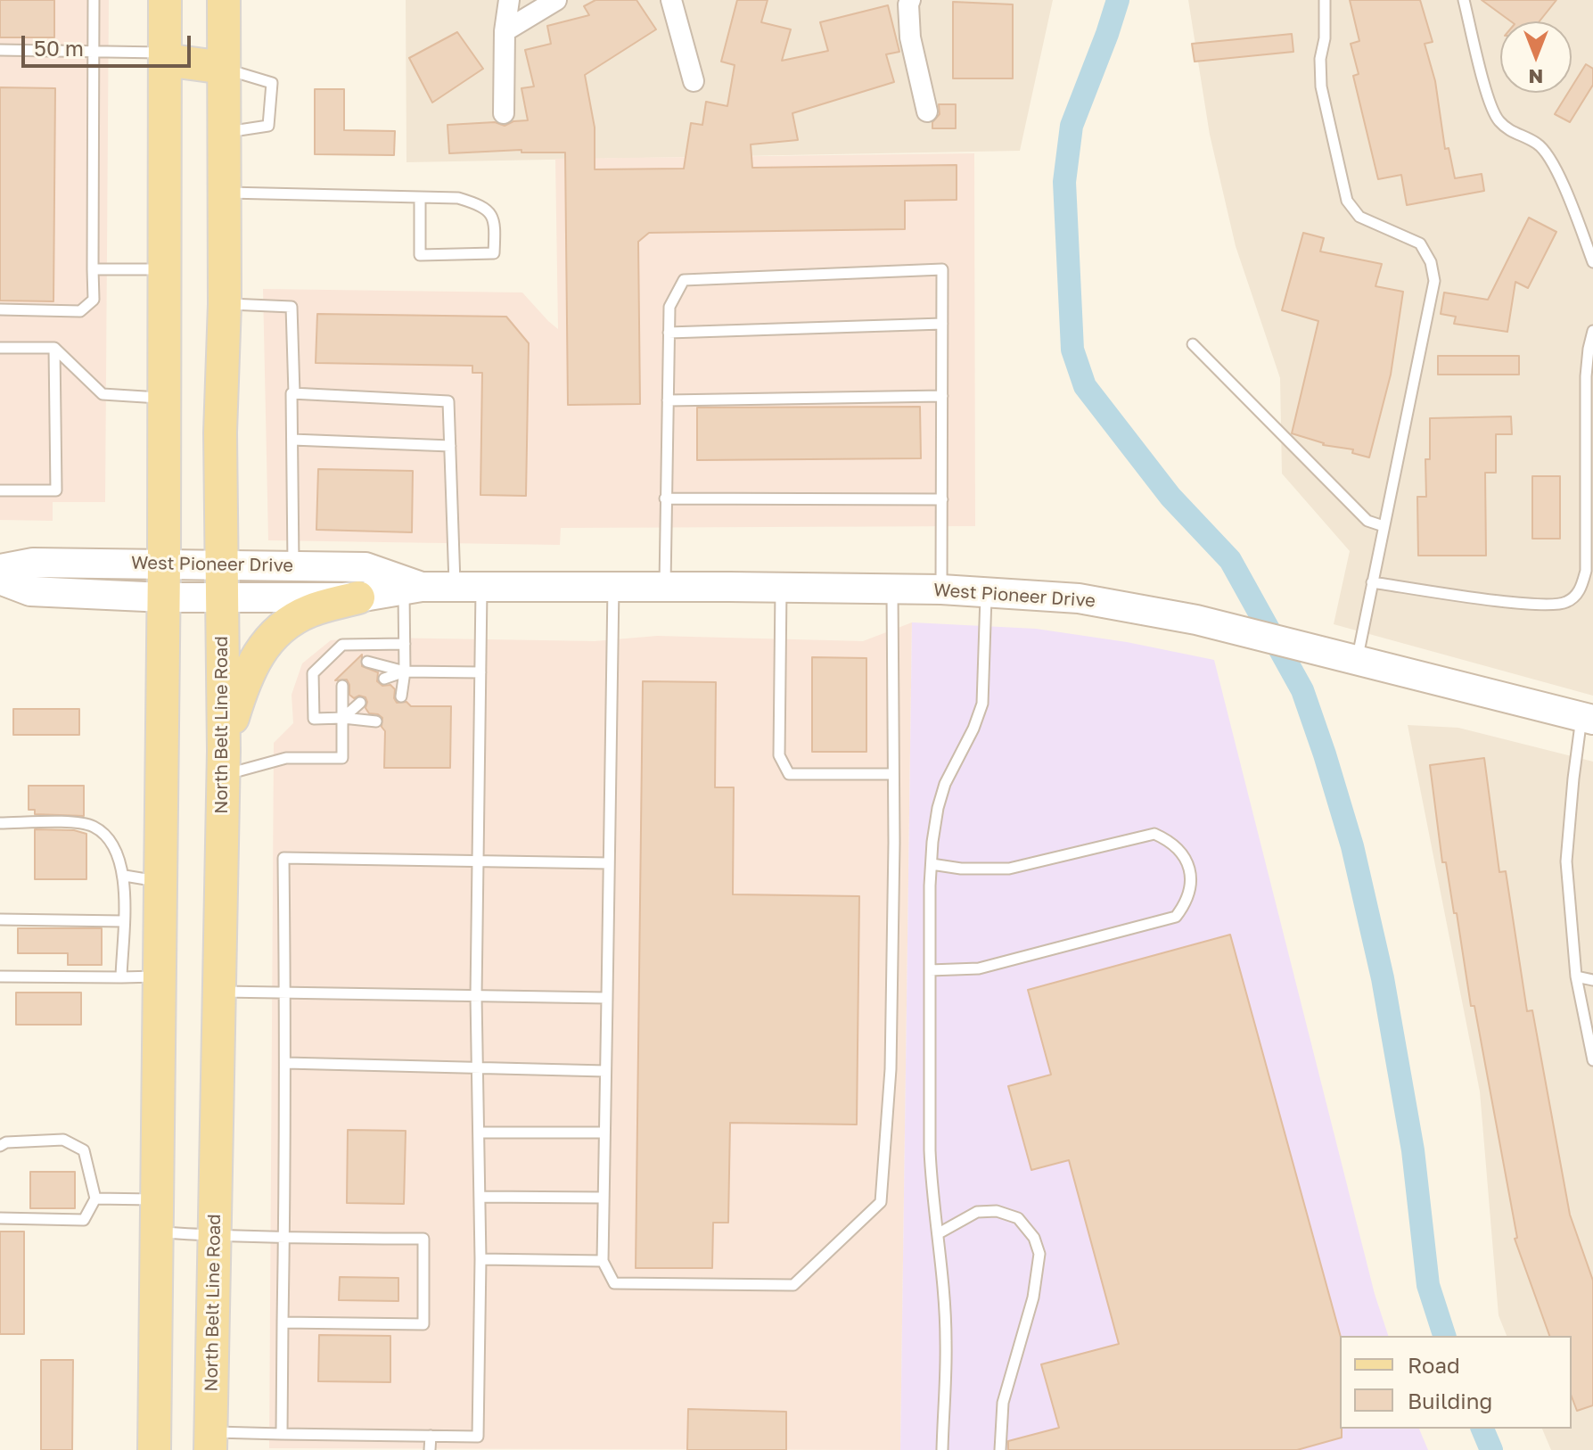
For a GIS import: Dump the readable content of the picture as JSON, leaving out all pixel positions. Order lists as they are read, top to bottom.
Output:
{
  "streets": {
    "main road": ["West Pioneer Drive", "North Belt Line Road"]
  },
  "crossings": [
    ["West Pioneer Drive", "North Belt Line Road"]
  ],
  "legend": ["Road", "Building"],
  "scale_bar": "50 m",
  "north": "bottom"
}
